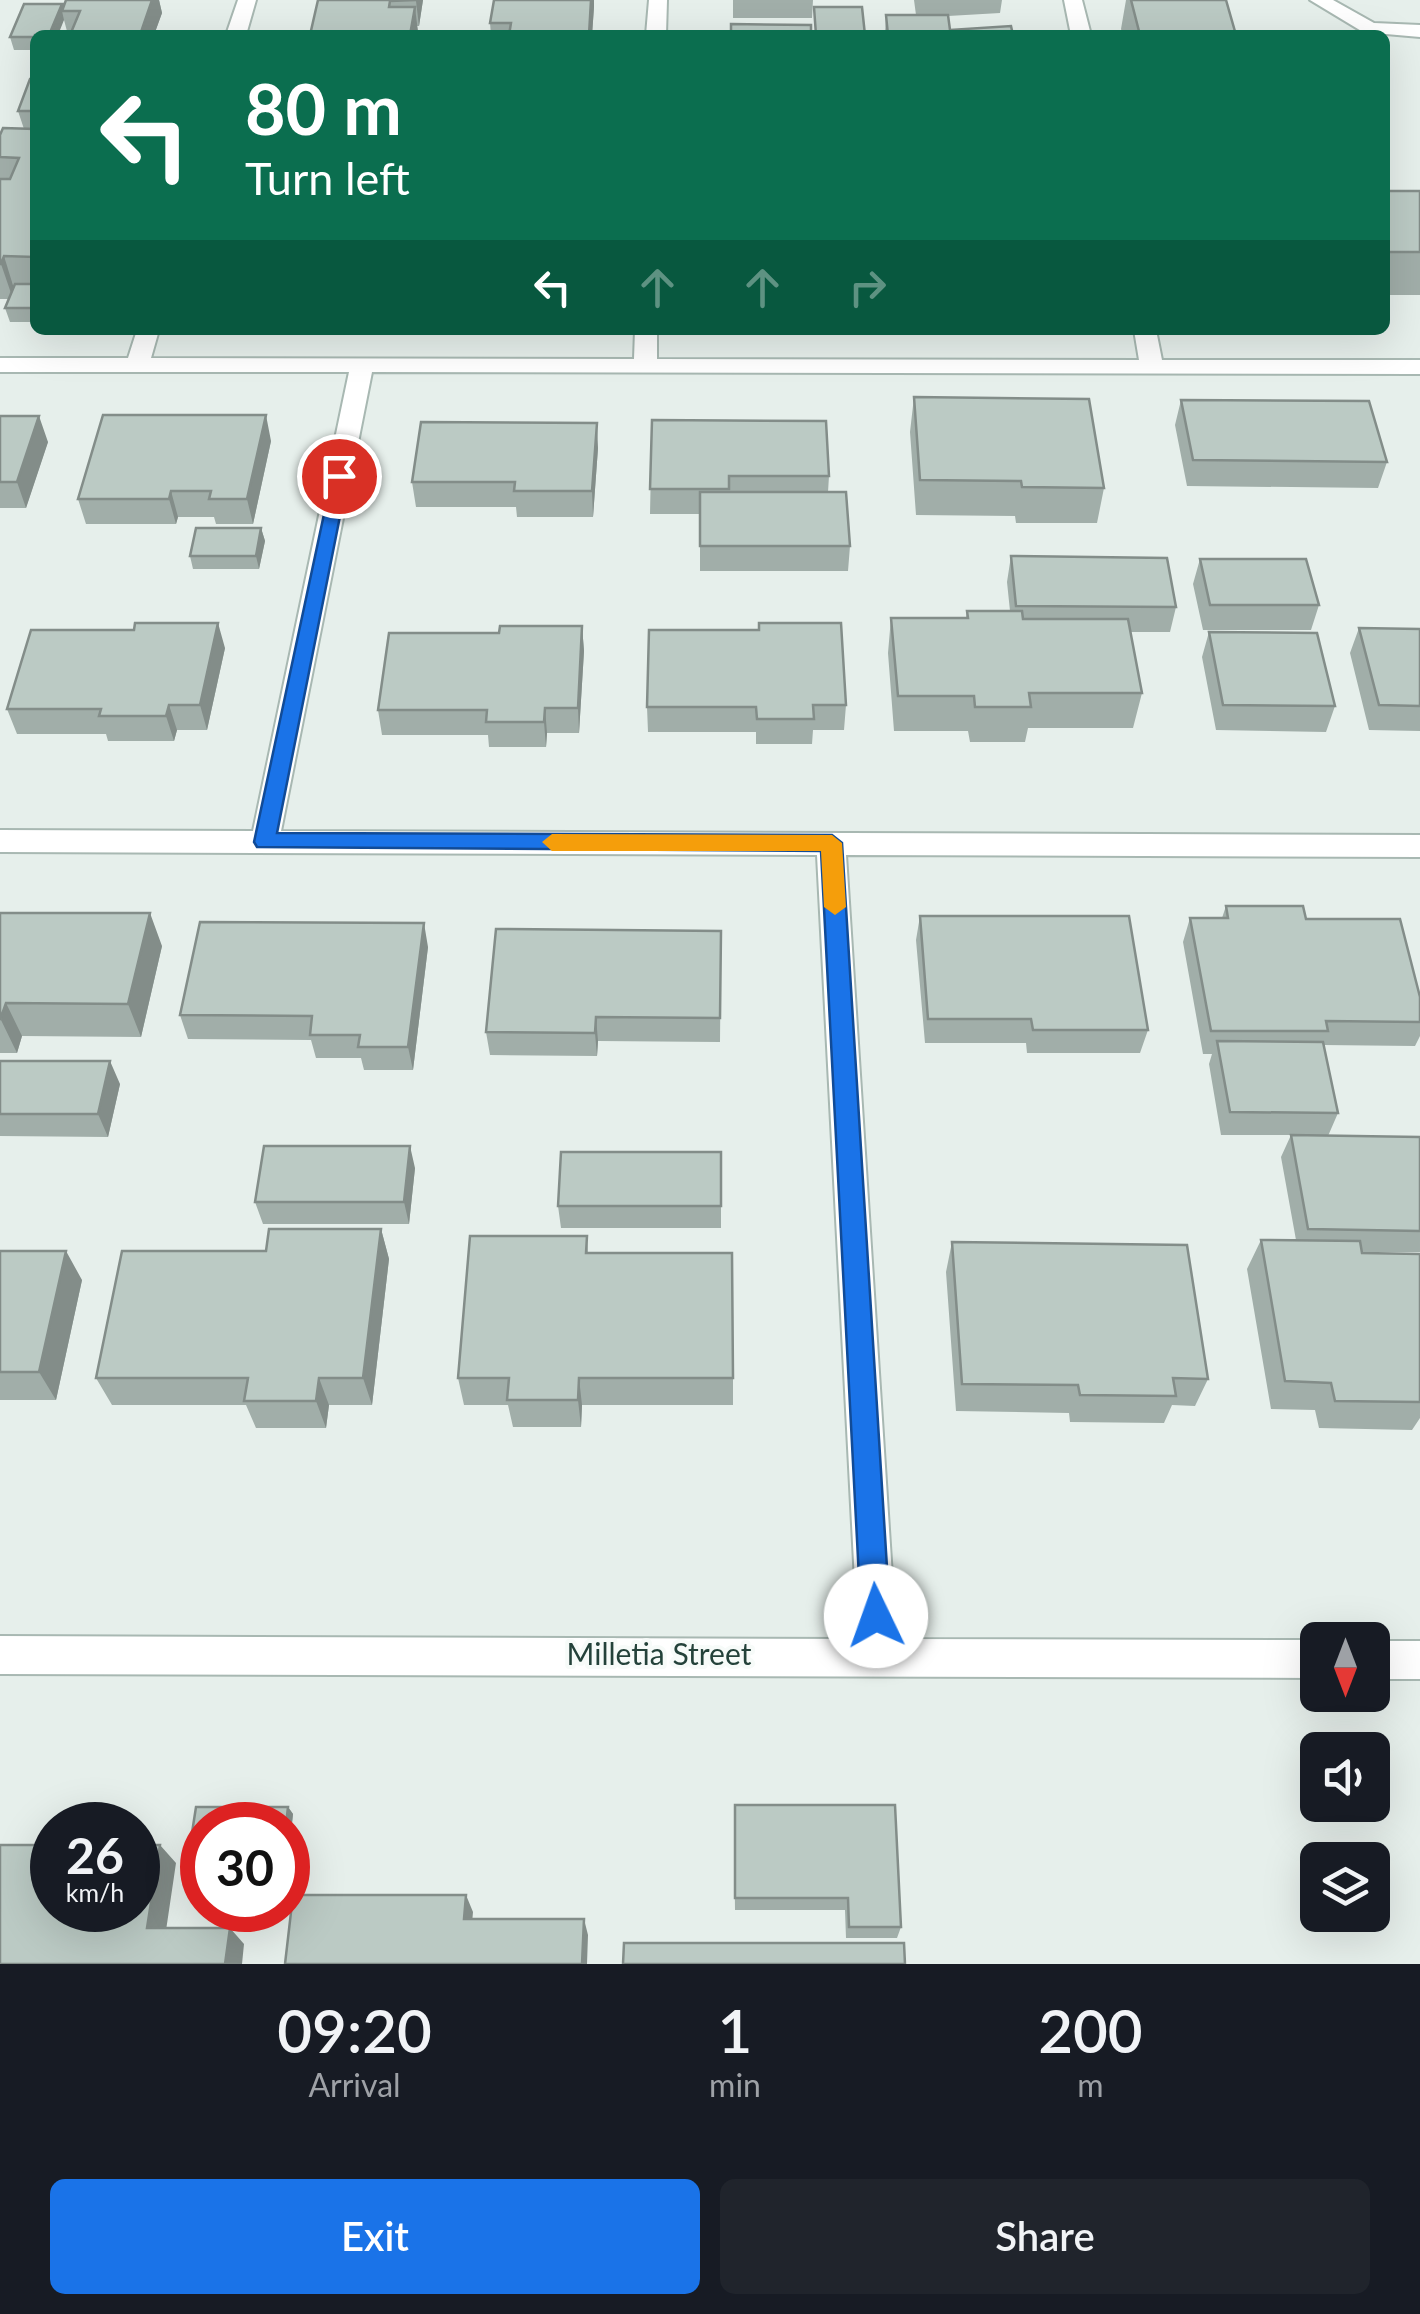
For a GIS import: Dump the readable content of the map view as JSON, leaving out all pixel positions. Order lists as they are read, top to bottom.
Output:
{
  "streets": {
    "street": ["Milletia Street"]
  },
  "north": "bottom",
  "page": {
    "turn": ["80 m", "Turn left"],
    "speed": "26 km/h",
    "limit": "30",
    "eta": [
      "09:20",
      "Arrival",
      "1",
      "min",
      "200",
      "m"
    ],
    "buttons": ["Exit", "Share"]
  }
}
